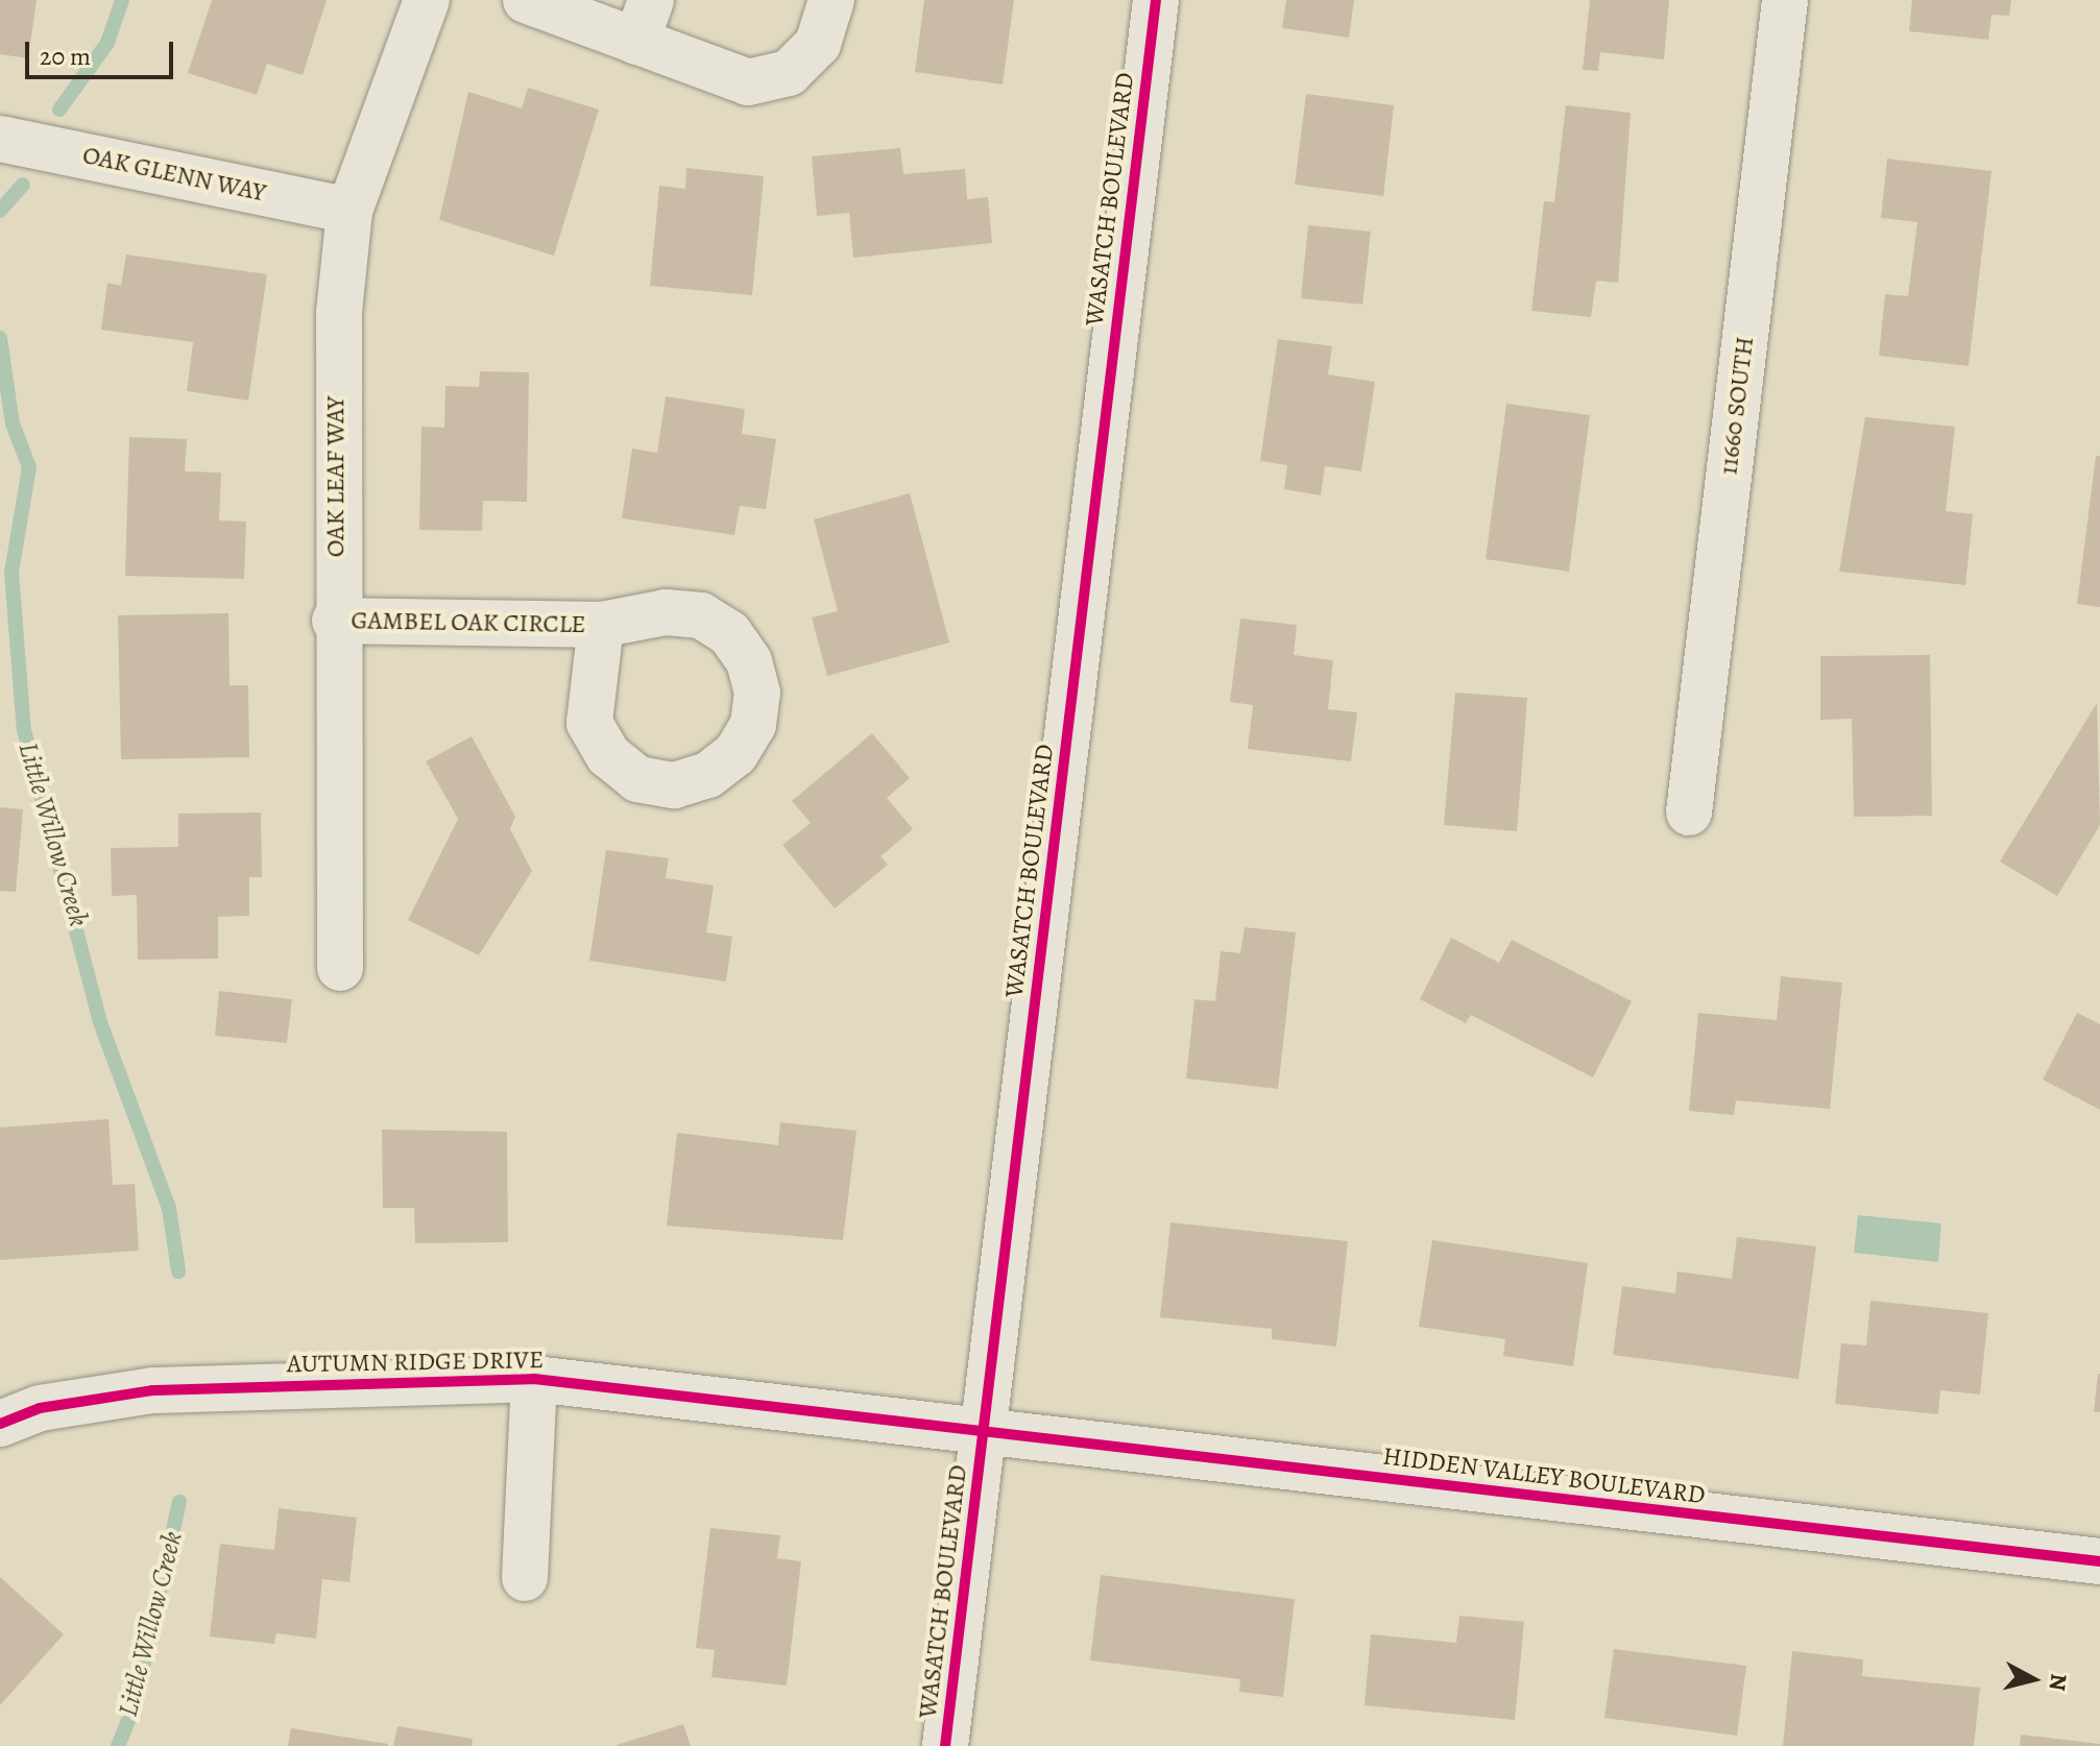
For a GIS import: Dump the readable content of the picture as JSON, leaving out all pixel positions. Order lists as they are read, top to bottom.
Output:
{
  "streets": {
    "street": [
      "OAK GLENN WAY",
      "WASATCH BOULEVARD",
      "11660 SOUTH",
      "OAK LEAF WAY",
      "GAMBEL OAK CIRCLE",
      "AUTUMN RIDGE DRIVE",
      "HIDDEN VALLEY BOULEVARD"
    ]
  },
  "crossings": [
    ["OAK GLENN WAY", "OAK LEAF WAY"],
    ["WASATCH BOULEVARD", "AUTUMN RIDGE DRIVE"],
    ["WASATCH BOULEVARD", "HIDDEN VALLEY BOULEVARD"],
    ["OAK LEAF WAY", "GAMBEL OAK CIRCLE"],
    ["AUTUMN RIDGE DRIVE", "HIDDEN VALLEY BOULEVARD"]
  ],
  "water": ["Little Willow Creek"],
  "scale_bar": "20 m",
  "north": "right"
}
